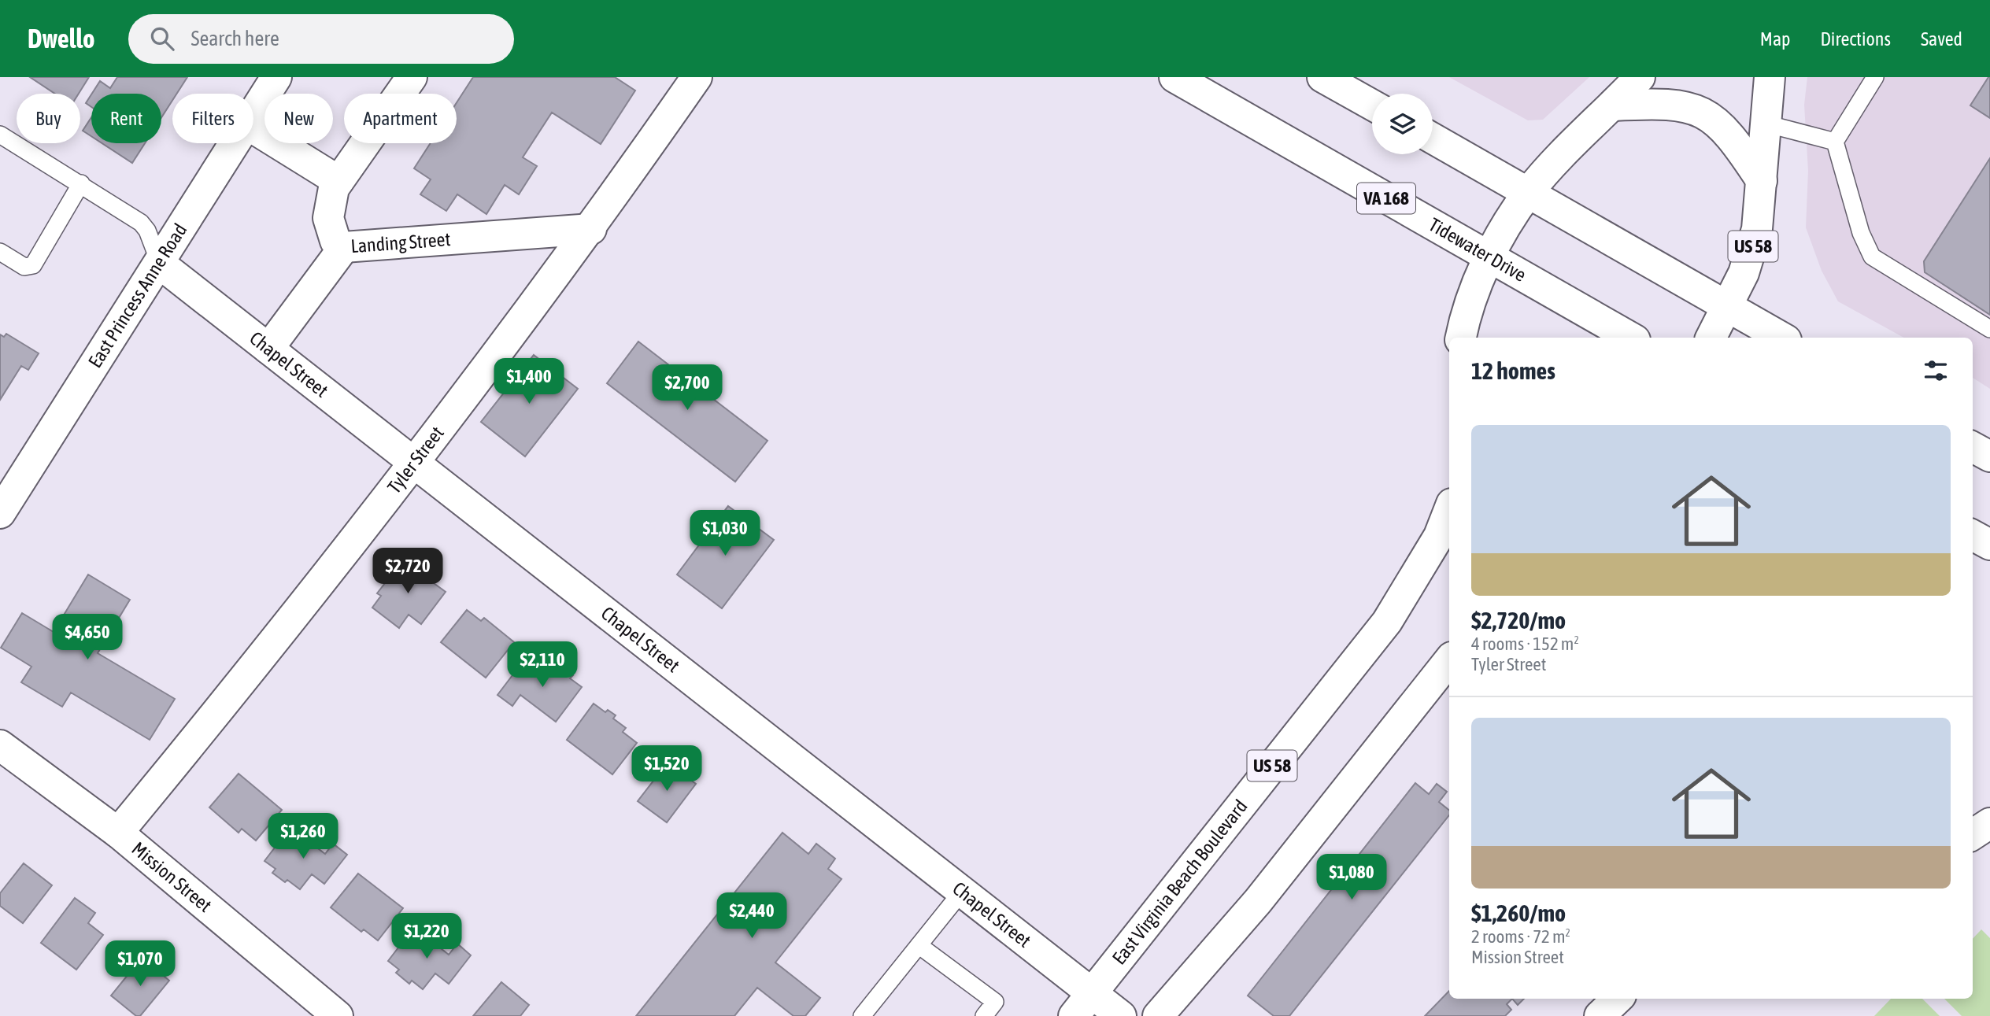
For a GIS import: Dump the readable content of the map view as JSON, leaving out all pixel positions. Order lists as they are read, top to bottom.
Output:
{
  "streets": {
    "main road": [
      "VA 168",
      "Landing Street",
      "US 58",
      "Tidewater Drive",
      "East Princess Anne Road",
      "Chapel Street",
      "Tyler Street",
      "Mission Street",
      "East Virginia Beach Boulevard"
    ]
  },
  "crossings": [
    ["Landing Street", "Tyler Street"],
    ["East Princess Anne Road", "Chapel Street"],
    ["Chapel Street", "Tyler Street"],
    ["Chapel Street", "East Virginia Beach Boulevard"],
    ["Tyler Street", "Mission Street"]
  ],
  "page": {
    "header": "Dwello",
    "search": "Search here",
    "nav": ["Map", "Directions", "Saved"],
    "chip": [
      "Buy",
      "Rent",
      "Filters",
      "New",
      "Apartment"
    ],
    "heading": "12 homes",
    "price": [
      "$1,400",
      "$2,700",
      "$1,030",
      "$2,720",
      "$4,650",
      "$2,110",
      "$1,520",
      "$1,260",
      "$1,080",
      "$2,440",
      "$1,220",
      "$1,070"
    ],
    "list": [
      {
        "name": "$2,720/mo",
        "note": "4 rooms · 152 m² · Tyler Street"
      },
      {
        "name": "$1,260/mo",
        "note": "2 rooms · 72 m² · Mission Street"
      }
    ]
  }
}
